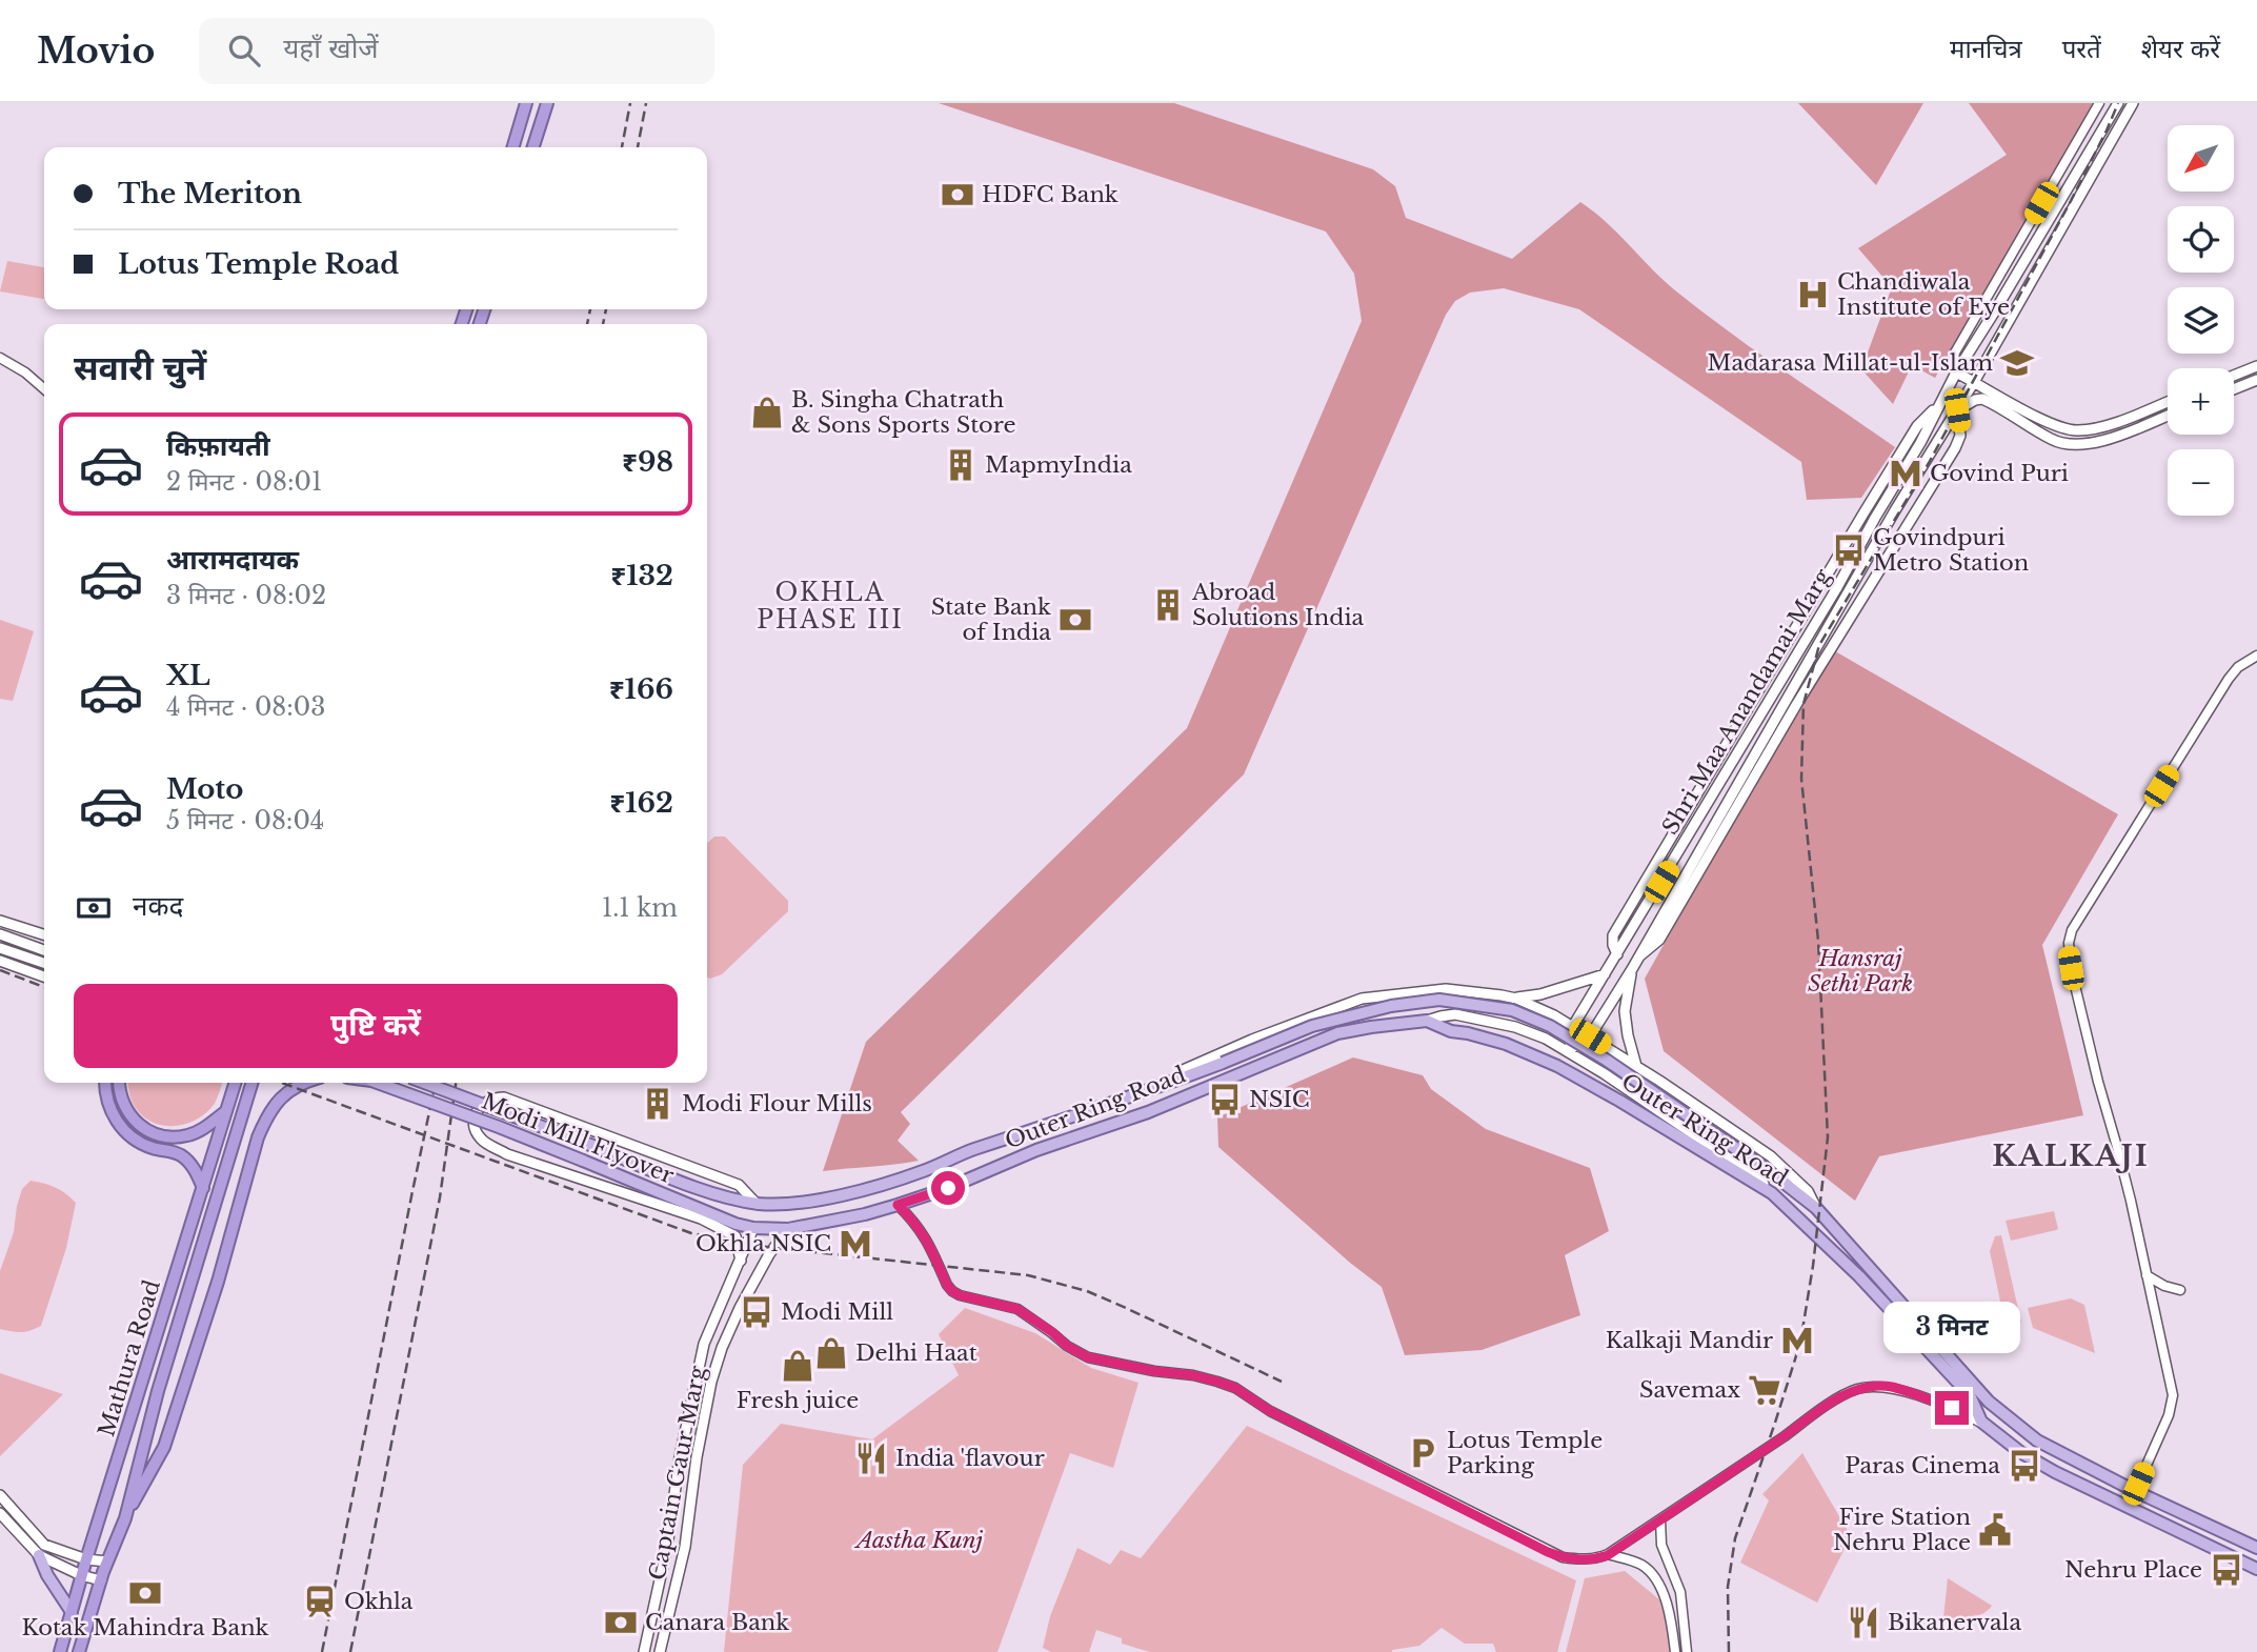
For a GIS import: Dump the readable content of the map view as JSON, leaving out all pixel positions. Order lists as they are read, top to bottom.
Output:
{
  "streets": {
    "highway": ["Mathura Road"],
    "main road": [
      "Shri Maa Anandamai Marg",
      "Outer Ring Road",
      "Modi Mill Flyover",
      "Captain Gaur Marg"
    ]
  },
  "crossings": [
    ["Outer Ring Road", "Modi Mill Flyover"],
    ["Outer Ring Road", "Captain Gaur Marg"]
  ],
  "districts": ["OKHLA PHASE III", "KALKAJI"],
  "parks": ["Hansraj Sethi Park", "Aastha Kunj"],
  "places": {
    "bank": [
      "HDFC Bank",
      "State Bank of India",
      "Kotak Mahindra Bank",
      "Canara Bank"
    ],
    "hospital": ["Chandiwala Institute of Eye"],
    "school or university": ["Madarasa Millat-ul-Islam"],
    "shop": ["B. Singha Chatrath & Sons Sports Store", "Delhi Haat", "Fresh juice"],
    "building": ["MapmyIndia", "Abroad Solutions India", "Modi Flour Mills"],
    "metro station": ["Govind Puri", "Okhla NSIC", "Kalkaji Mandir"],
    "bus stop": [
      "Govindpuri Metro Station",
      "NSIC",
      "Modi Mill",
      "Paras Cinema",
      "Nehru Place"
    ],
    "supermarket": ["Savemax"],
    "parking": ["Lotus Temple Parking"],
    "restaurant": ["India 'flavour", "Bikanervala"],
    "public building": ["Fire Station Nehru Place"],
    "station": ["Okhla"]
  },
  "north": "bottom left",
  "page": {
    "header": "Movio",
    "search": "यहाँ खोजें",
    "nav": ["मानचित्र", "परतें", "शेयर करें"],
    "map_buttons": ["+", "−"],
    "banner": ["The Meriton", "Lotus Temple Road"],
    "heading": "सवारी चुनें",
    "list": [
      {
        "name": "किफ़ायती",
        "note": "2 मिनट · 08:01",
        "value": "₹98"
      },
      {
        "name": "आरामदायक",
        "note": "3 मिनट · 08:02",
        "value": "₹132"
      },
      {
        "name": "XL",
        "note": "4 मिनट · 08:03",
        "value": "₹166"
      },
      {
        "name": "Moto",
        "note": "5 मिनट · 08:04",
        "value": "₹162"
      }
    ],
    "pay": ["नकद", "1.1 km"],
    "buttons": "पुष्टि करें",
    "bubble": "3 मिनट"
  }
}
